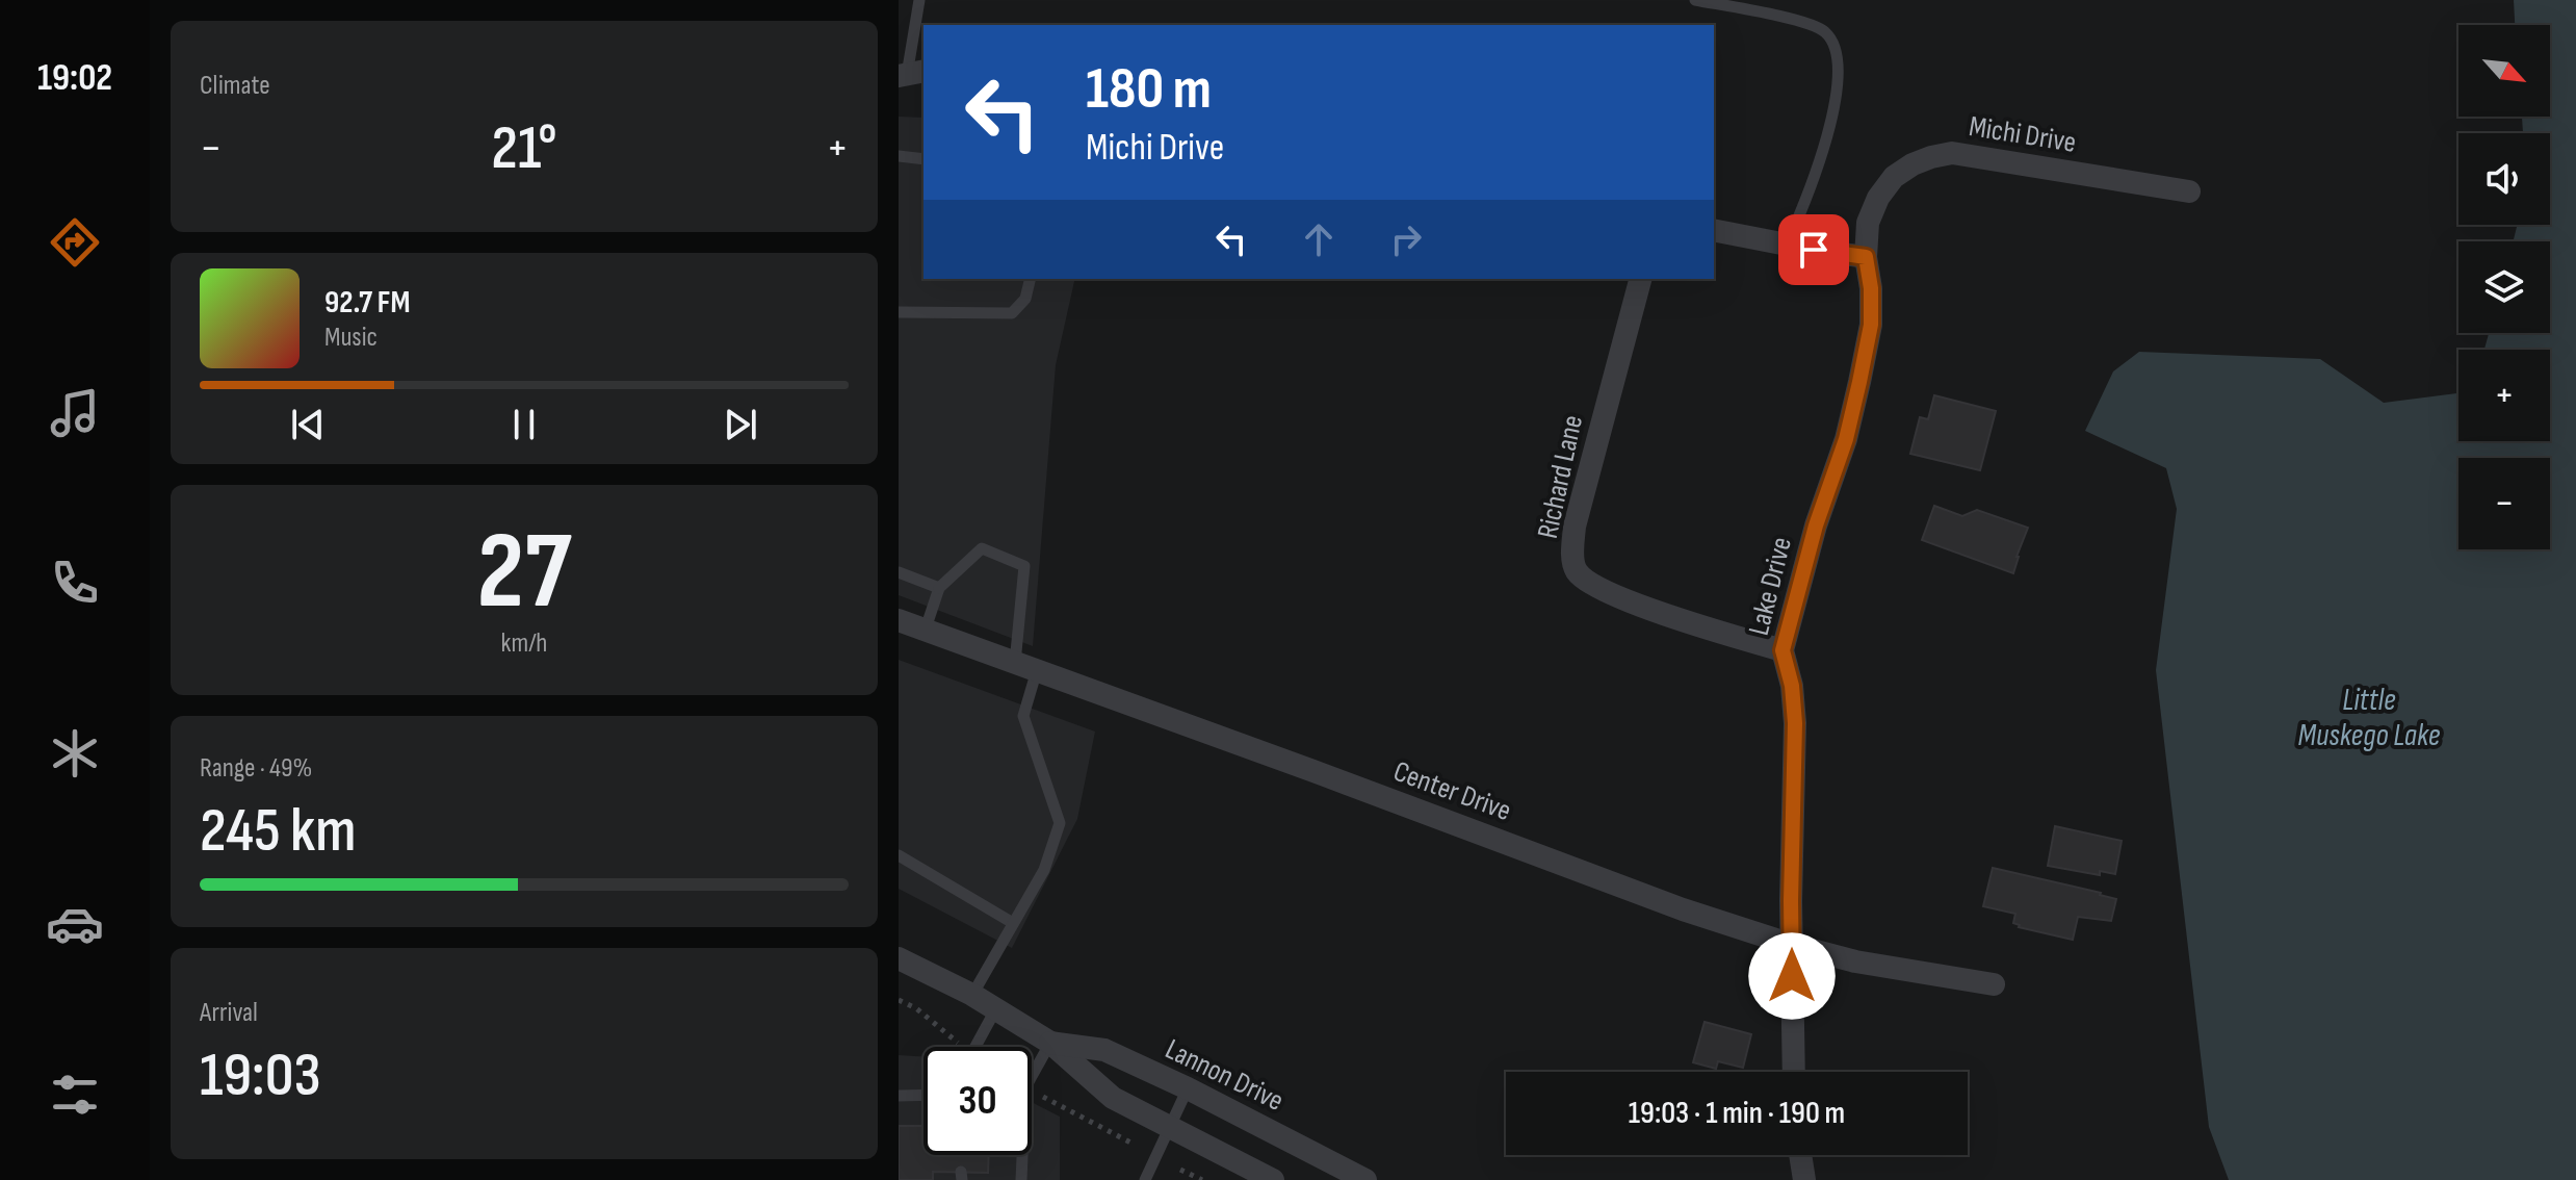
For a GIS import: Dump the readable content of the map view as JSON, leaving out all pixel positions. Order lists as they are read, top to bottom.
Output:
{
  "streets": {
    "street": [
      "Michi Drive",
      "Richard Lane",
      "Lake Drive",
      "Center Drive",
      "Lannon Drive"
    ]
  },
  "crossings": [
    ["Michi Drive", "Lake Drive"],
    ["Richard Lane", "Lake Drive"],
    ["Lake Drive", "Center Drive"]
  ],
  "water": ["Little Muskego Lake"],
  "north": "bottom right",
  "page": {
    "tabs": "19:02",
    "tile": [
      "Climate",
      ["27", "km/h"],
      ["Range · 49%", "245 km"],
      ["Arrival", "19:03"]
    ],
    "map_buttons": ["+", "−"],
    "turn": ["180 m", "Michi Drive"],
    "heat": ["−", "21°", "+"],
    "song": ["92.7 FM", "Music"],
    "limit": "30",
    "trip": "19:03 · 1 min · 190 m"
  }
}
